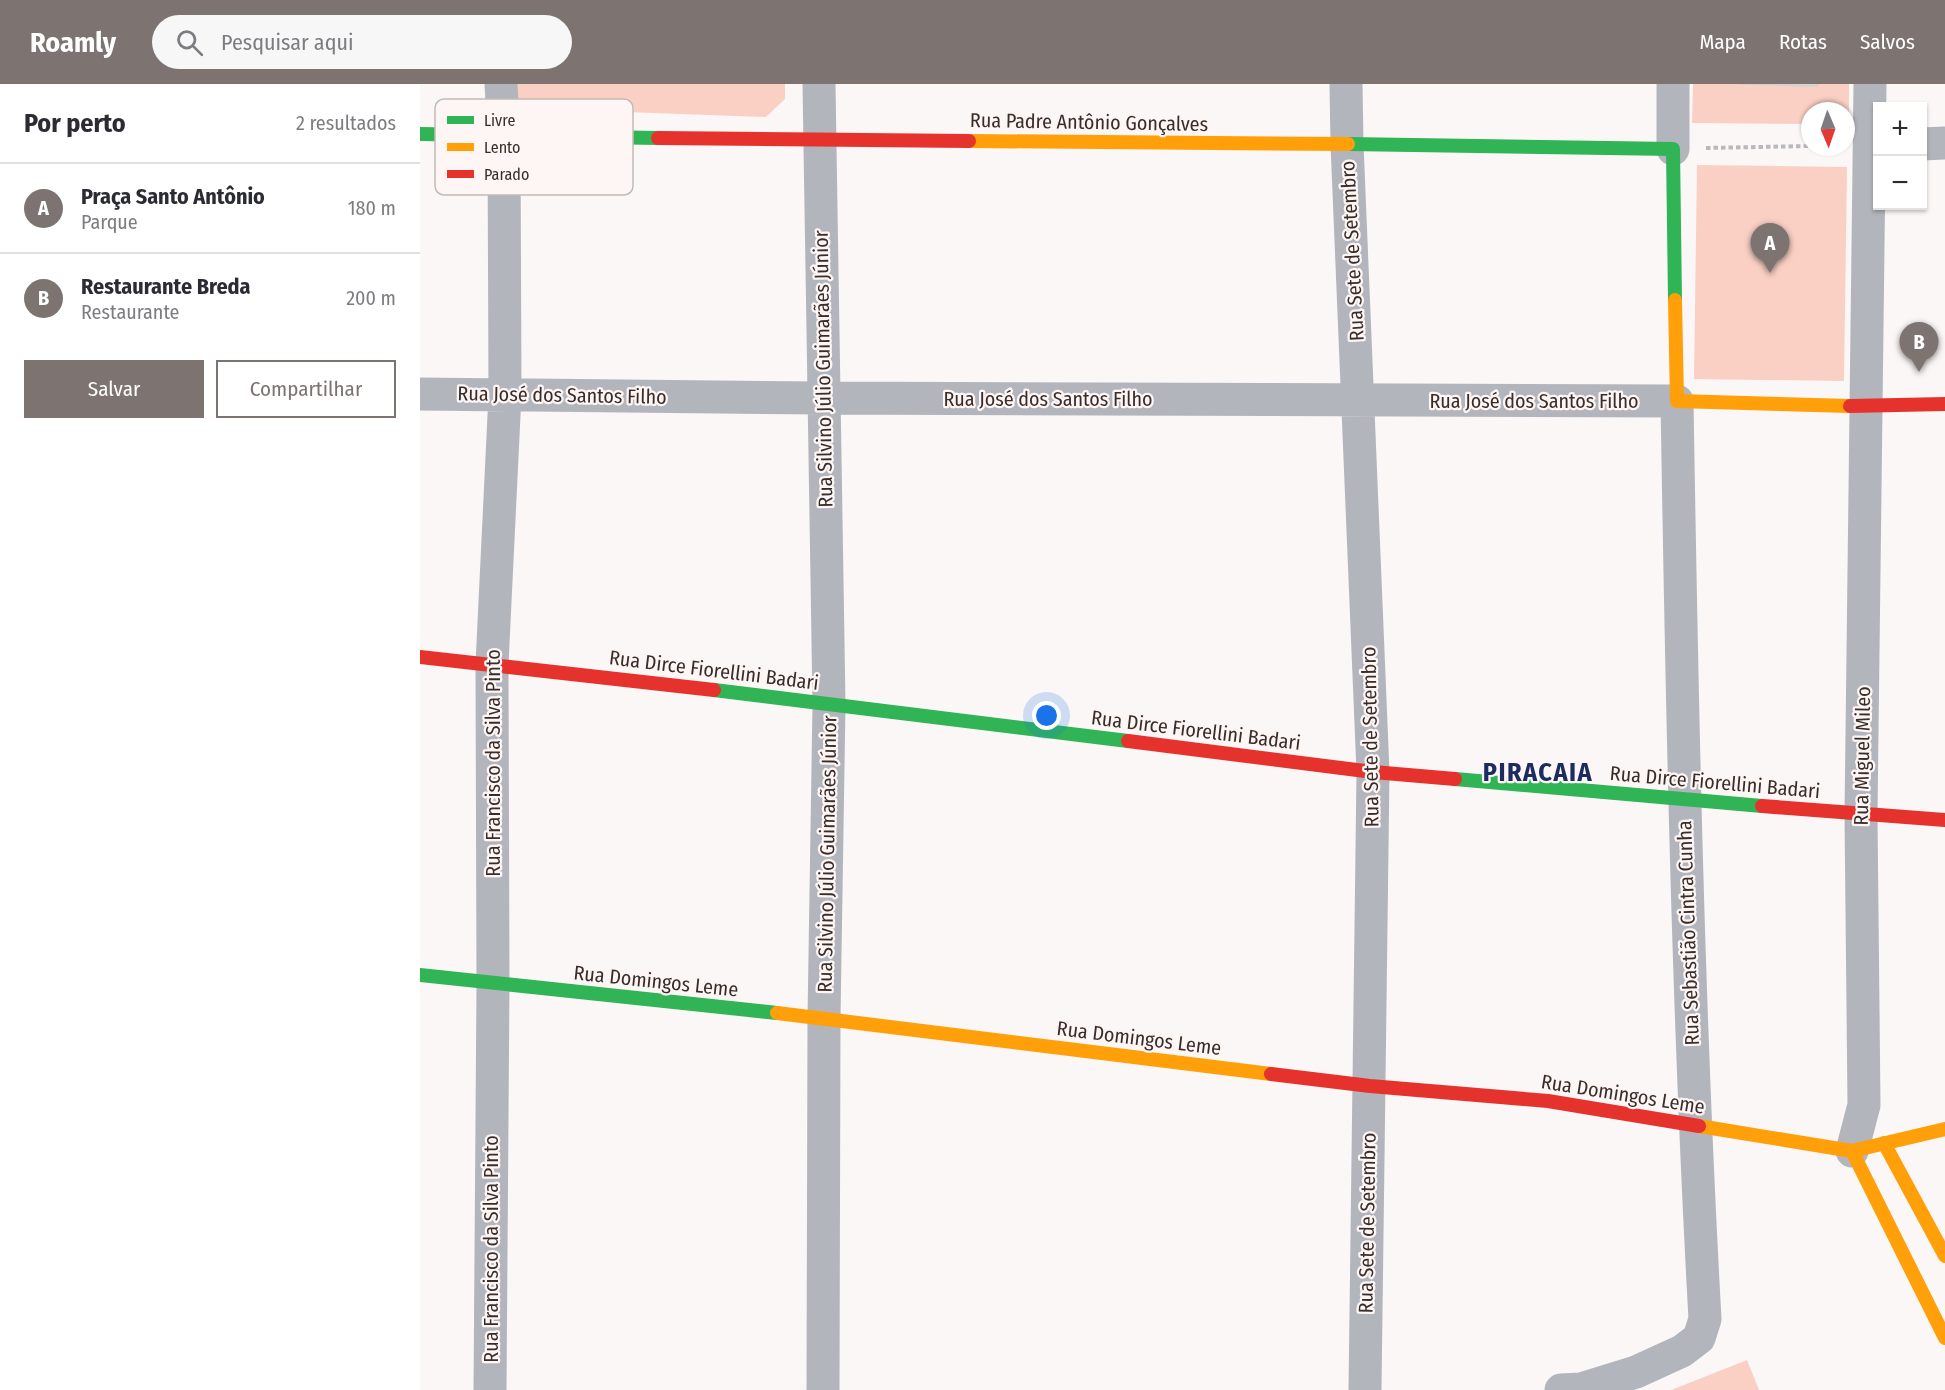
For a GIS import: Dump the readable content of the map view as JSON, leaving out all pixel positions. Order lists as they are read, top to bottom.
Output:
{
  "streets": {
    "street": [
      "Rua Padre Antônio Gonçalves",
      "Rua Sete de Setembro",
      "Rua Silvino Júlio Guimarães Júnior",
      "Rua José dos Santos Filho",
      "Rua Dirce Fiorellini Badari",
      "Rua Miguel Mileo",
      "Rua Francisco da Silva Pinto",
      "Rua Sebastião Cintra Cunha",
      "Rua Domingos Leme"
    ]
  },
  "crossings": [
    ["Rua Padre Antônio Gonçalves", "Rua Sete de Setembro"],
    ["Rua Padre Antônio Gonçalves", "Rua Silvino Júlio Guimarães Júnior"],
    ["Rua Sete de Setembro", "Rua José dos Santos Filho"],
    ["Rua Sete de Setembro", "Rua Dirce Fiorellini Badari"],
    ["Rua Sete de Setembro", "Rua Domingos Leme"],
    ["Rua Silvino Júlio Guimarães Júnior", "Rua José dos Santos Filho"],
    ["Rua Silvino Júlio Guimarães Júnior", "Rua Dirce Fiorellini Badari"],
    ["Rua Silvino Júlio Guimarães Júnior", "Rua Domingos Leme"],
    ["Rua José dos Santos Filho", "Rua Francisco da Silva Pinto"],
    ["Rua José dos Santos Filho", "Rua Sebastião Cintra Cunha"],
    ["Rua Dirce Fiorellini Badari", "Rua Miguel Mileo"],
    ["Rua Dirce Fiorellini Badari", "Rua Francisco da Silva Pinto"],
    ["Rua Dirce Fiorellini Badari", "Rua Sebastião Cintra Cunha"],
    ["Rua Miguel Mileo", "Rua Domingos Leme"],
    ["Rua Francisco da Silva Pinto", "Rua Domingos Leme"],
    ["Rua Sebastião Cintra Cunha", "Rua Domingos Leme"]
  ],
  "districts": ["PIRACAIA"],
  "legend": ["Livre", "Lento", "Parado"],
  "north": "bottom",
  "page": {
    "header": "Roamly",
    "search": "Pesquisar aqui",
    "nav": ["Mapa", "Rotas", "Salvos"],
    "heading": ["Por perto", "2 resultados"],
    "map_buttons": ["+", "−"],
    "list": [
      {
        "mark": "A",
        "name": "Praça Santo Antônio",
        "note": "Parque",
        "value": "180 m"
      },
      {
        "mark": "B",
        "name": "Restaurante Breda",
        "note": "Restaurante",
        "value": "200 m"
      }
    ],
    "pins": ["A", "B"],
    "buttons": ["Salvar", "Compartilhar"]
  }
}
